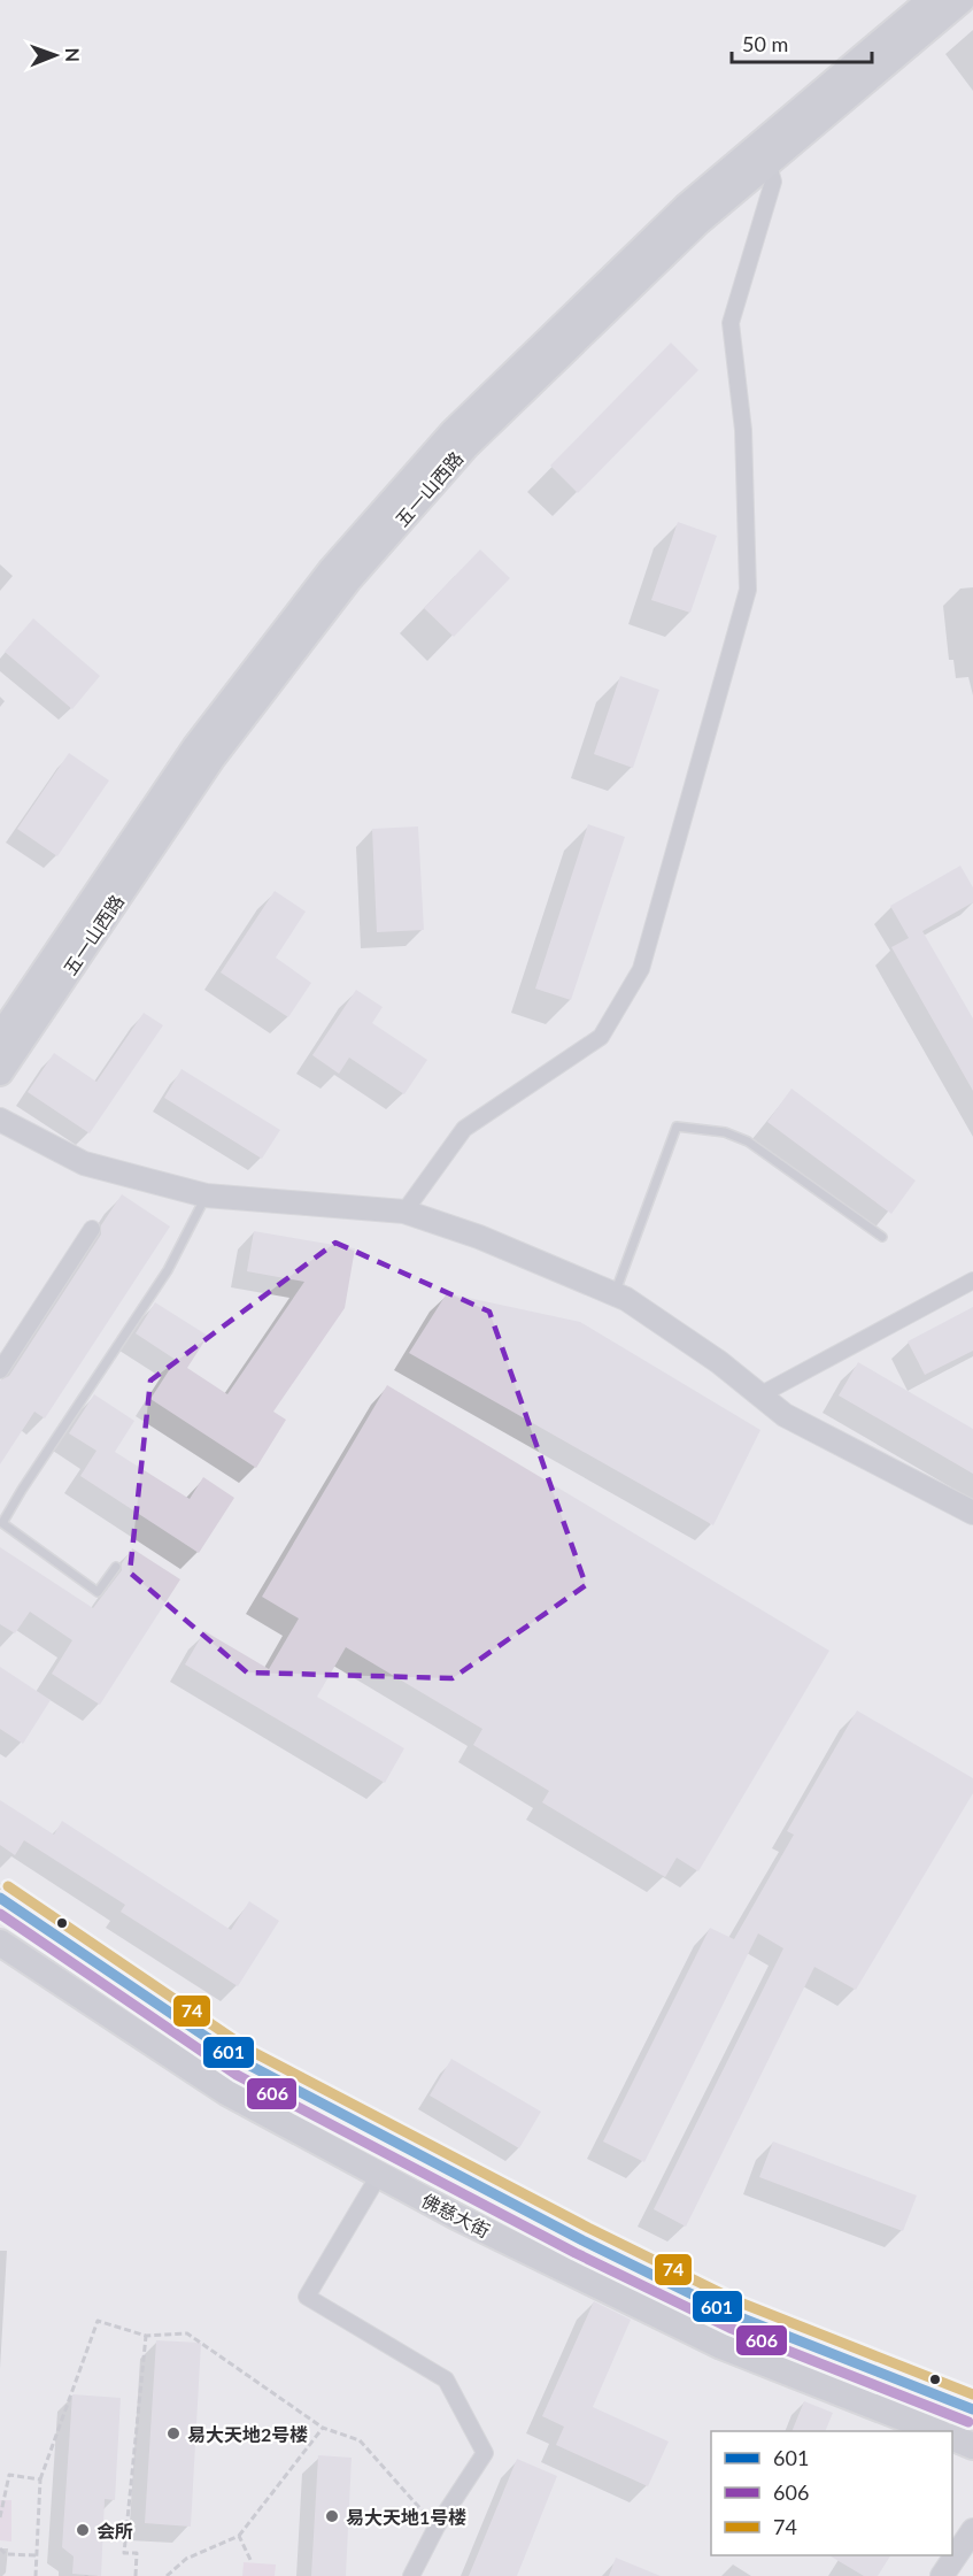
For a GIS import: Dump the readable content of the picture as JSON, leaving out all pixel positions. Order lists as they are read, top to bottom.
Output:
{
  "streets": {
    "main road": ["五一山西路", "佛慈大街"]
  },
  "places": ["易大天地2号楼", "易大天地1号楼", "会所"],
  "lines": ["transit line 74", "transit line 601", "transit line 606"],
  "legend": ["601", "606", "74"],
  "scale_bar": "50 m",
  "north": "right"
}
